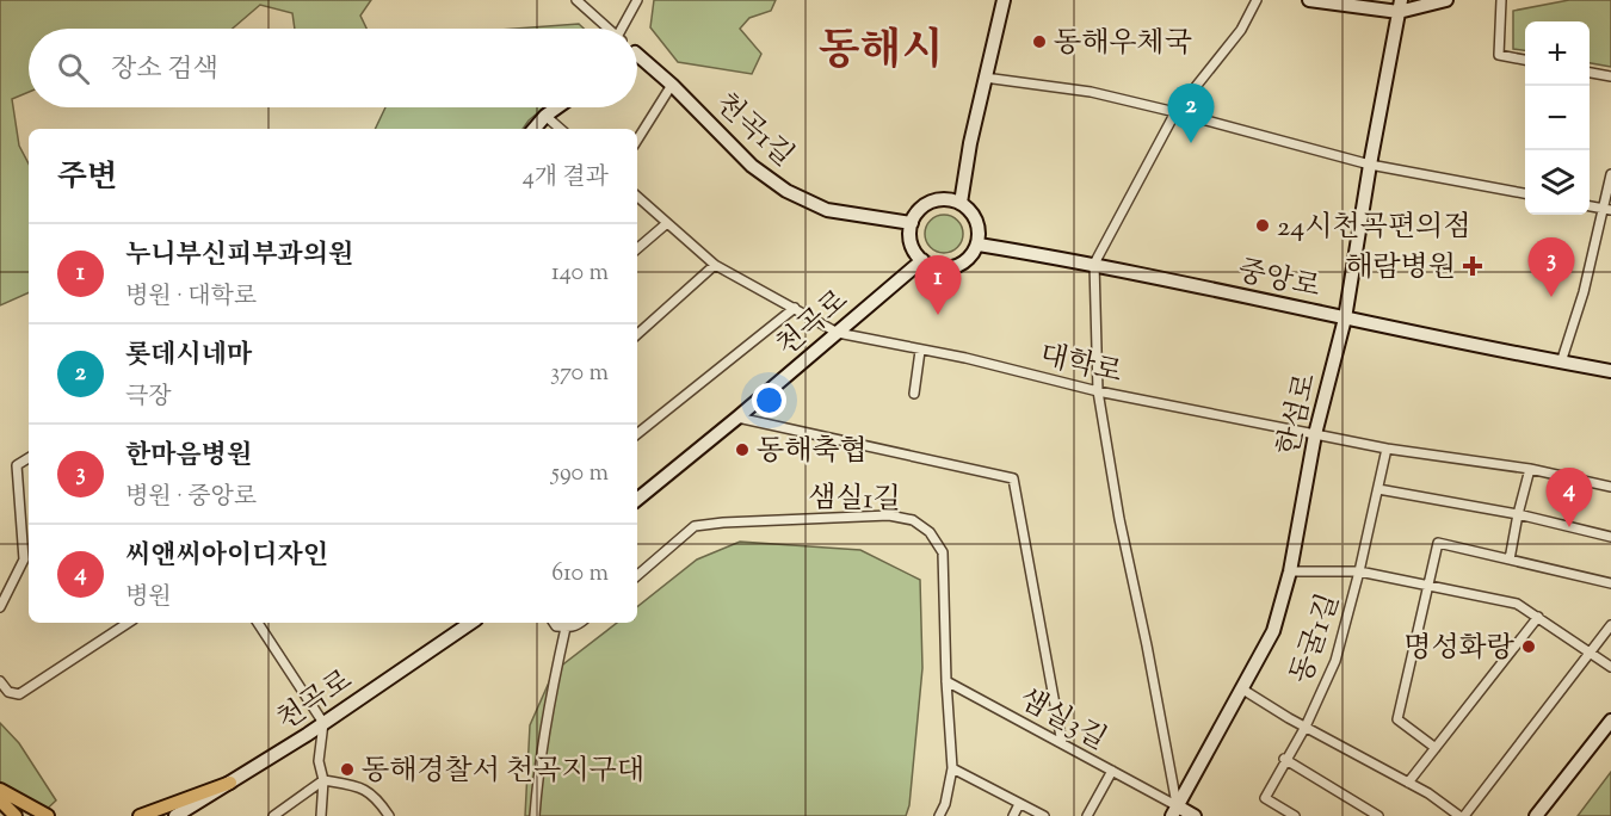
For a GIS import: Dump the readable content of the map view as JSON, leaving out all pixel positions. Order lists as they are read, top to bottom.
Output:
{
  "streets": {
    "street": [
      "천곡1길",
      "중앙로",
      "천곡로",
      "대학로",
      "한섬로",
      "샘실1길",
      "동굴1길",
      "샘실3길"
    ]
  },
  "crossings": [
    ["천곡1길", "중앙로"],
    ["천곡1길", "천곡로"],
    ["중앙로", "천곡로"],
    ["중앙로", "한섬로"],
    ["천곡로", "대학로"],
    ["대학로", "한섬로"],
    ["대학로", "동굴1길"],
    ["샘실1길", "샘실3길"]
  ],
  "districts": ["동해시"],
  "places": {
    "other": [
      "동해우체국",
      "24시천곡편의점",
      "동해축협",
      "명성화랑",
      "동해경찰서 천곡지구대"
    ],
    "health": ["해람병원"]
  },
  "page": {
    "map_buttons": ["+", "−"],
    "search": "장소 검색",
    "pins": [
      "2",
      "3",
      "1",
      "4"
    ],
    "heading": ["주변", "4개 결과"],
    "list": [
      {
        "mark": "1",
        "name": "누니부신피부과의원",
        "note": "병원 · 대학로",
        "value": "140 m"
      },
      {
        "mark": "2",
        "name": "롯데시네마",
        "note": "극장",
        "value": "370 m"
      },
      {
        "mark": "3",
        "name": "한마음병원",
        "note": "병원 · 중앙로",
        "value": "590 m"
      },
      {
        "mark": "4",
        "name": "씨앤씨아이디자인",
        "note": "병원",
        "value": "610 m"
      }
    ]
  }
}
